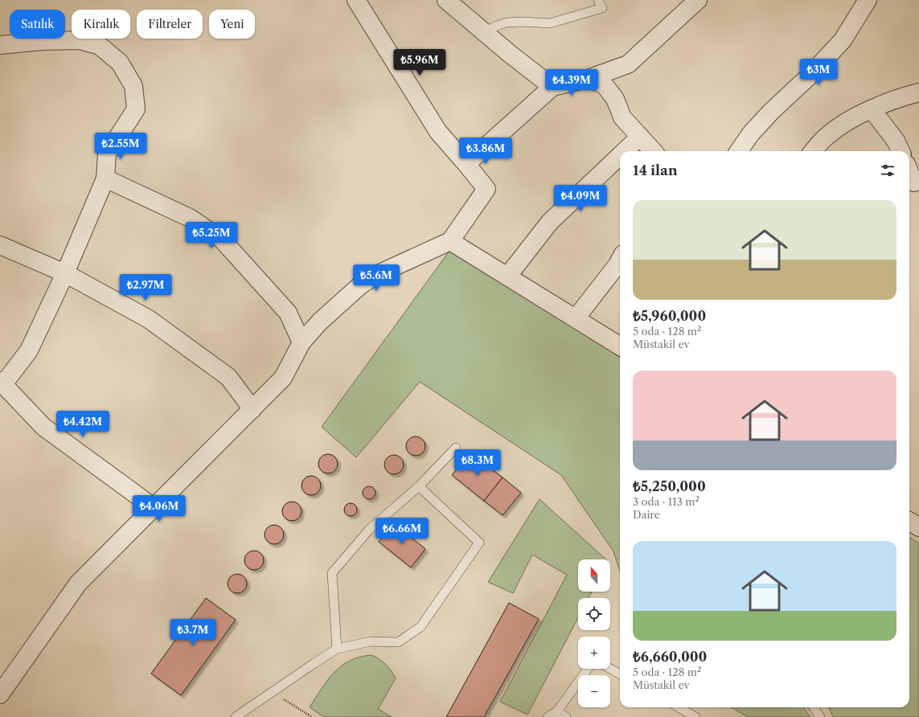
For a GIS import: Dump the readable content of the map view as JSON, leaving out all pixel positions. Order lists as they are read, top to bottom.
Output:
{
  "north": "top",
  "page": {
    "chip": [
      "Satılık",
      "Kiralık",
      "Filtreler",
      "Yeni"
    ],
    "price": [
      "₺5.96M",
      "₺3M",
      "₺4.39M",
      "₺2.55M",
      "₺3.86M",
      "₺4.09M",
      "₺5.25M",
      "₺5.6M",
      "₺2.97M",
      "₺4.42M",
      "₺8.3M",
      "₺4.06M",
      "₺6.66M",
      "₺3.7M"
    ],
    "heading": "14 ilan",
    "list": [
      {
        "name": "₺5,960,000",
        "note": "5 oda · 128 m² · Müstakil ev"
      },
      {
        "name": "₺5,250,000",
        "note": "3 oda · 113 m² · Daire"
      },
      {
        "name": "₺6,660,000",
        "note": "5 oda · 128 m² · Müstakil ev"
      }
    ],
    "map_buttons": ["+", "−"]
  }
}
